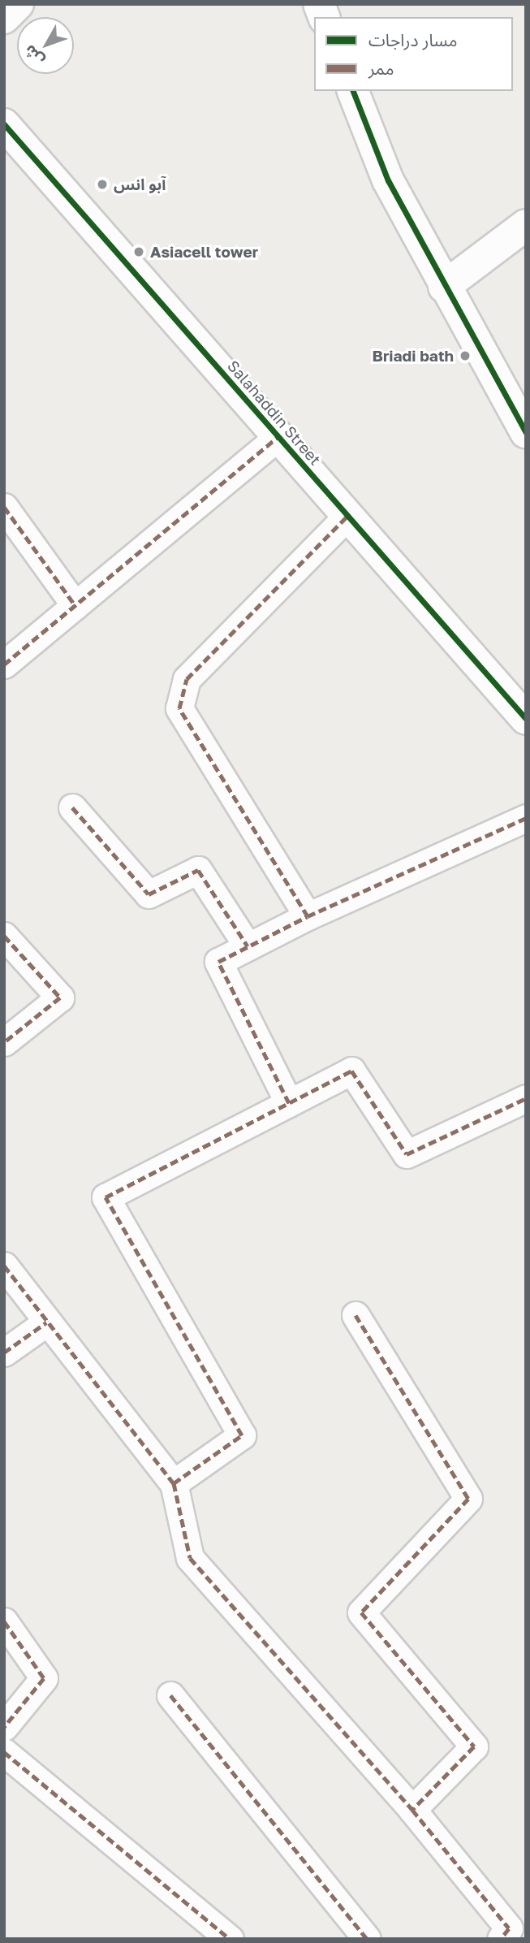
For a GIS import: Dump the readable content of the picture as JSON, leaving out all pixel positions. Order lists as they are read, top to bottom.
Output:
{
  "streets": {
    "street": ["Salahaddin Street"]
  },
  "places": ["آبو انس", "Asiacell tower", "Briadi bath"],
  "legend": ["مسار دراجات", "ممر"],
  "north": "bottom left"
}
